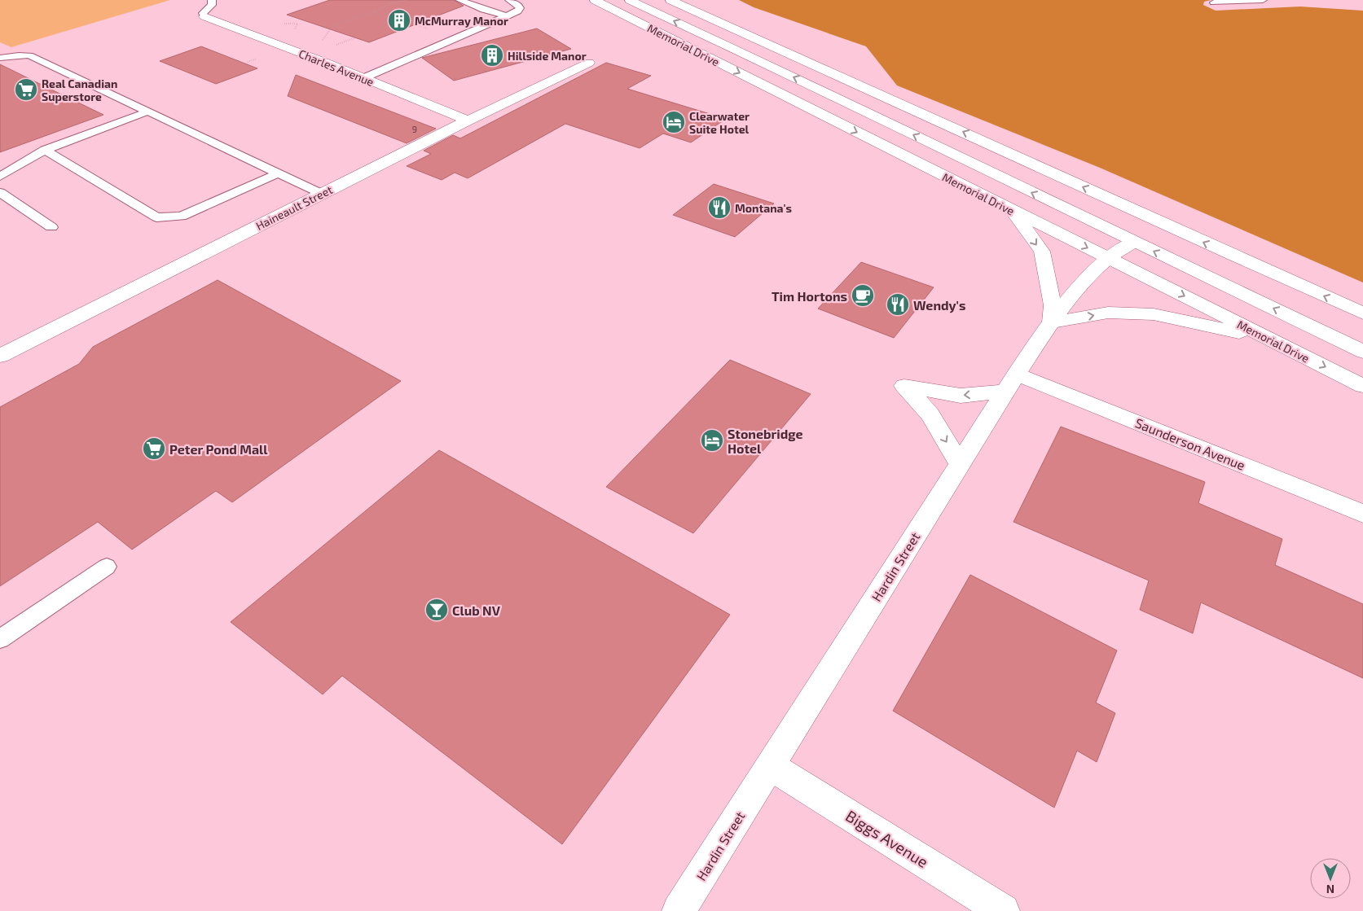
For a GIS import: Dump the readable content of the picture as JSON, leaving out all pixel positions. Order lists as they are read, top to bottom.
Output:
{
  "streets": {
    "main road": [
      "Memorial Drive",
      "Charles Avenue",
      "Haineault Street",
      "Saunderson Avenue",
      "Hardin Street",
      "Biggs Avenue"
    ]
  },
  "crossings": [
    ["Memorial Drive", "Hardin Street"],
    ["Charles Avenue", "Haineault Street"],
    ["Saunderson Avenue", "Hardin Street"],
    ["Hardin Street", "Biggs Avenue"]
  ],
  "places": {
    "building": ["McMurray Manor", "Hillside Manor"],
    "supermarket": ["Real Canadian Superstore", "Peter Pond Mall"],
    "hotel": ["Clearwater Suite Hotel", "Stonebridge Hotel"],
    "restaurant": ["Montana's", "Wendy's"],
    "cafe": ["Tim Hortons"],
    "bar": ["Club NV"]
  },
  "house_numbers": ["9"],
  "north": "bottom"
}
